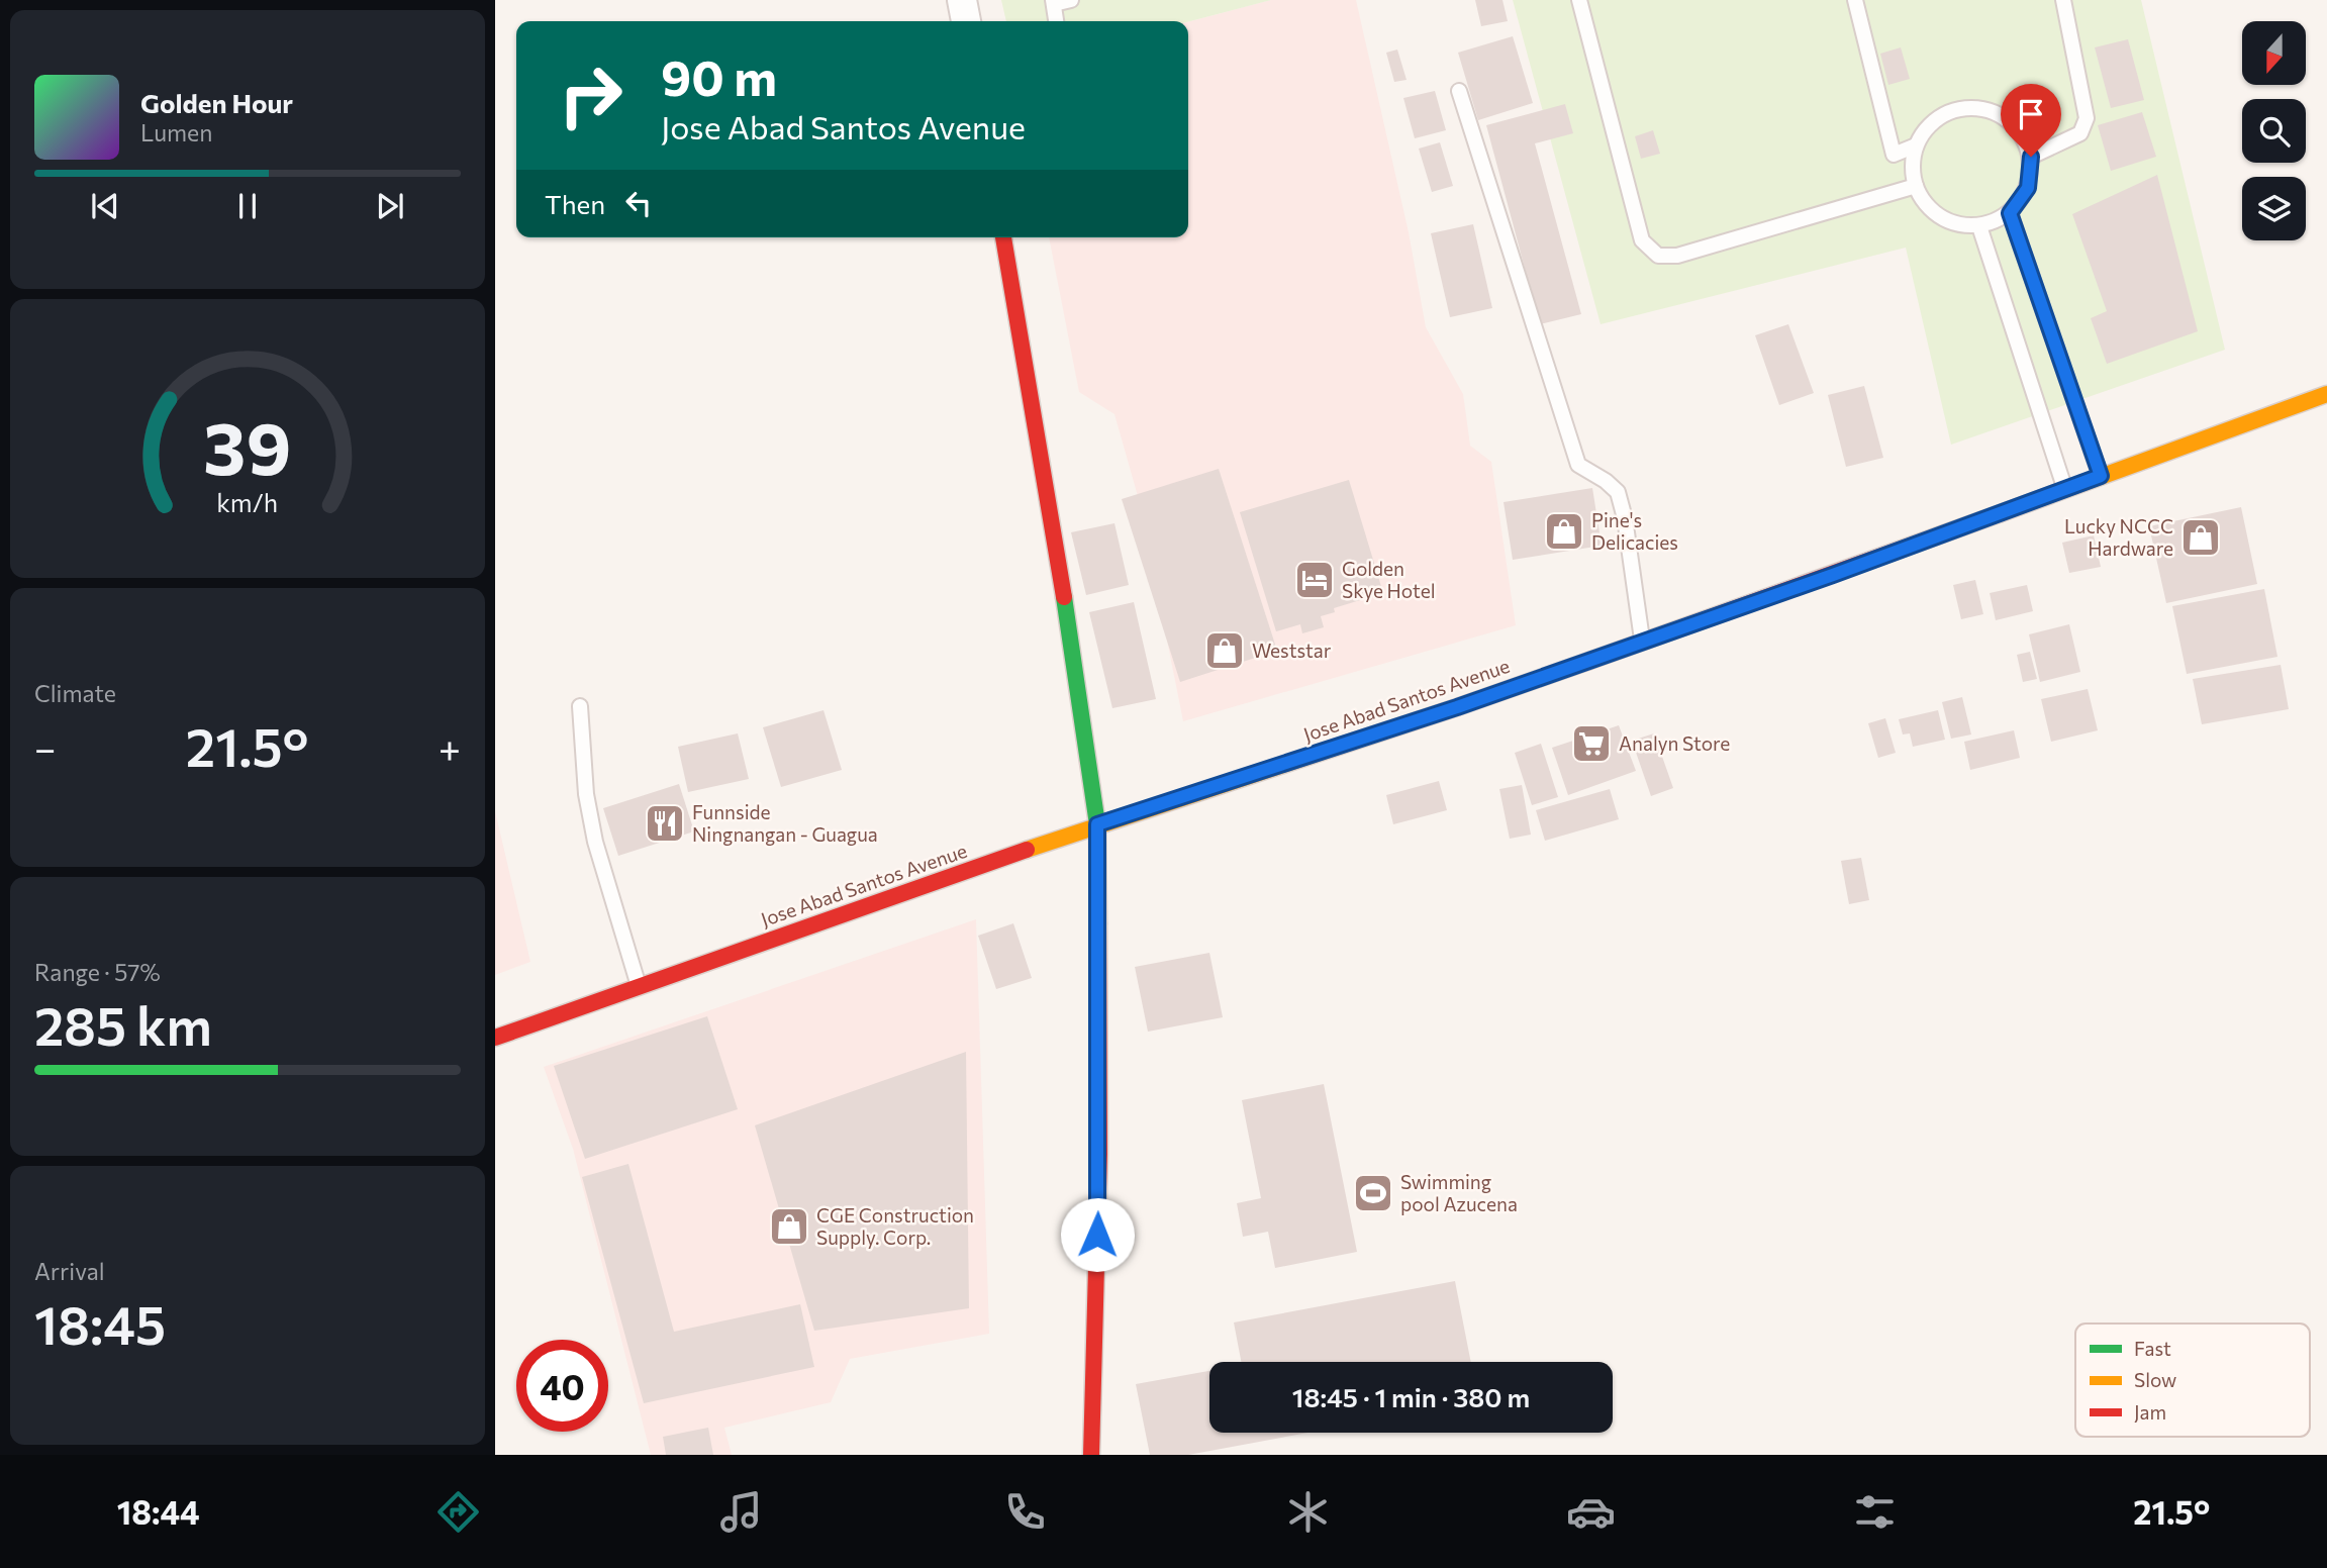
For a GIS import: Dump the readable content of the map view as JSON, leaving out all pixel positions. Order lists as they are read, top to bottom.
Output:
{
  "streets": {
    "main road": ["Jose Abad Santos Avenue"]
  },
  "places": {
    "shop": [
      "Pine's Delicacies",
      "Lucky NCCC Hardware",
      "Weststar",
      "CGE Construction Supply. Corp."
    ],
    "hotel": ["Golden Skye Hotel"],
    "supermarket": ["Analyn Store"],
    "restaurant": ["Funnside Ningnangan - Guagua"],
    "sports": ["Swimming pool Azucena"]
  },
  "legend": ["Fast", "Slow", "Jam"],
  "north": "bottom",
  "page": {
    "turn": ["90 m", "Jose Abad Santos Avenue"],
    "song": ["Golden Hour", "Lumen"],
    "then": "Then",
    "tile": [
      "Climate",
      ["Range · 57%", "285 km"],
      ["Arrival", "18:45"]
    ],
    "heat": ["−", "21.5°", "+"],
    "limit": "40",
    "trip": "18:45 · 1 min · 380 m",
    "tabs": ["18:44", "21.5°"],
    "gauge": ["39", "km/h"]
  }
}
